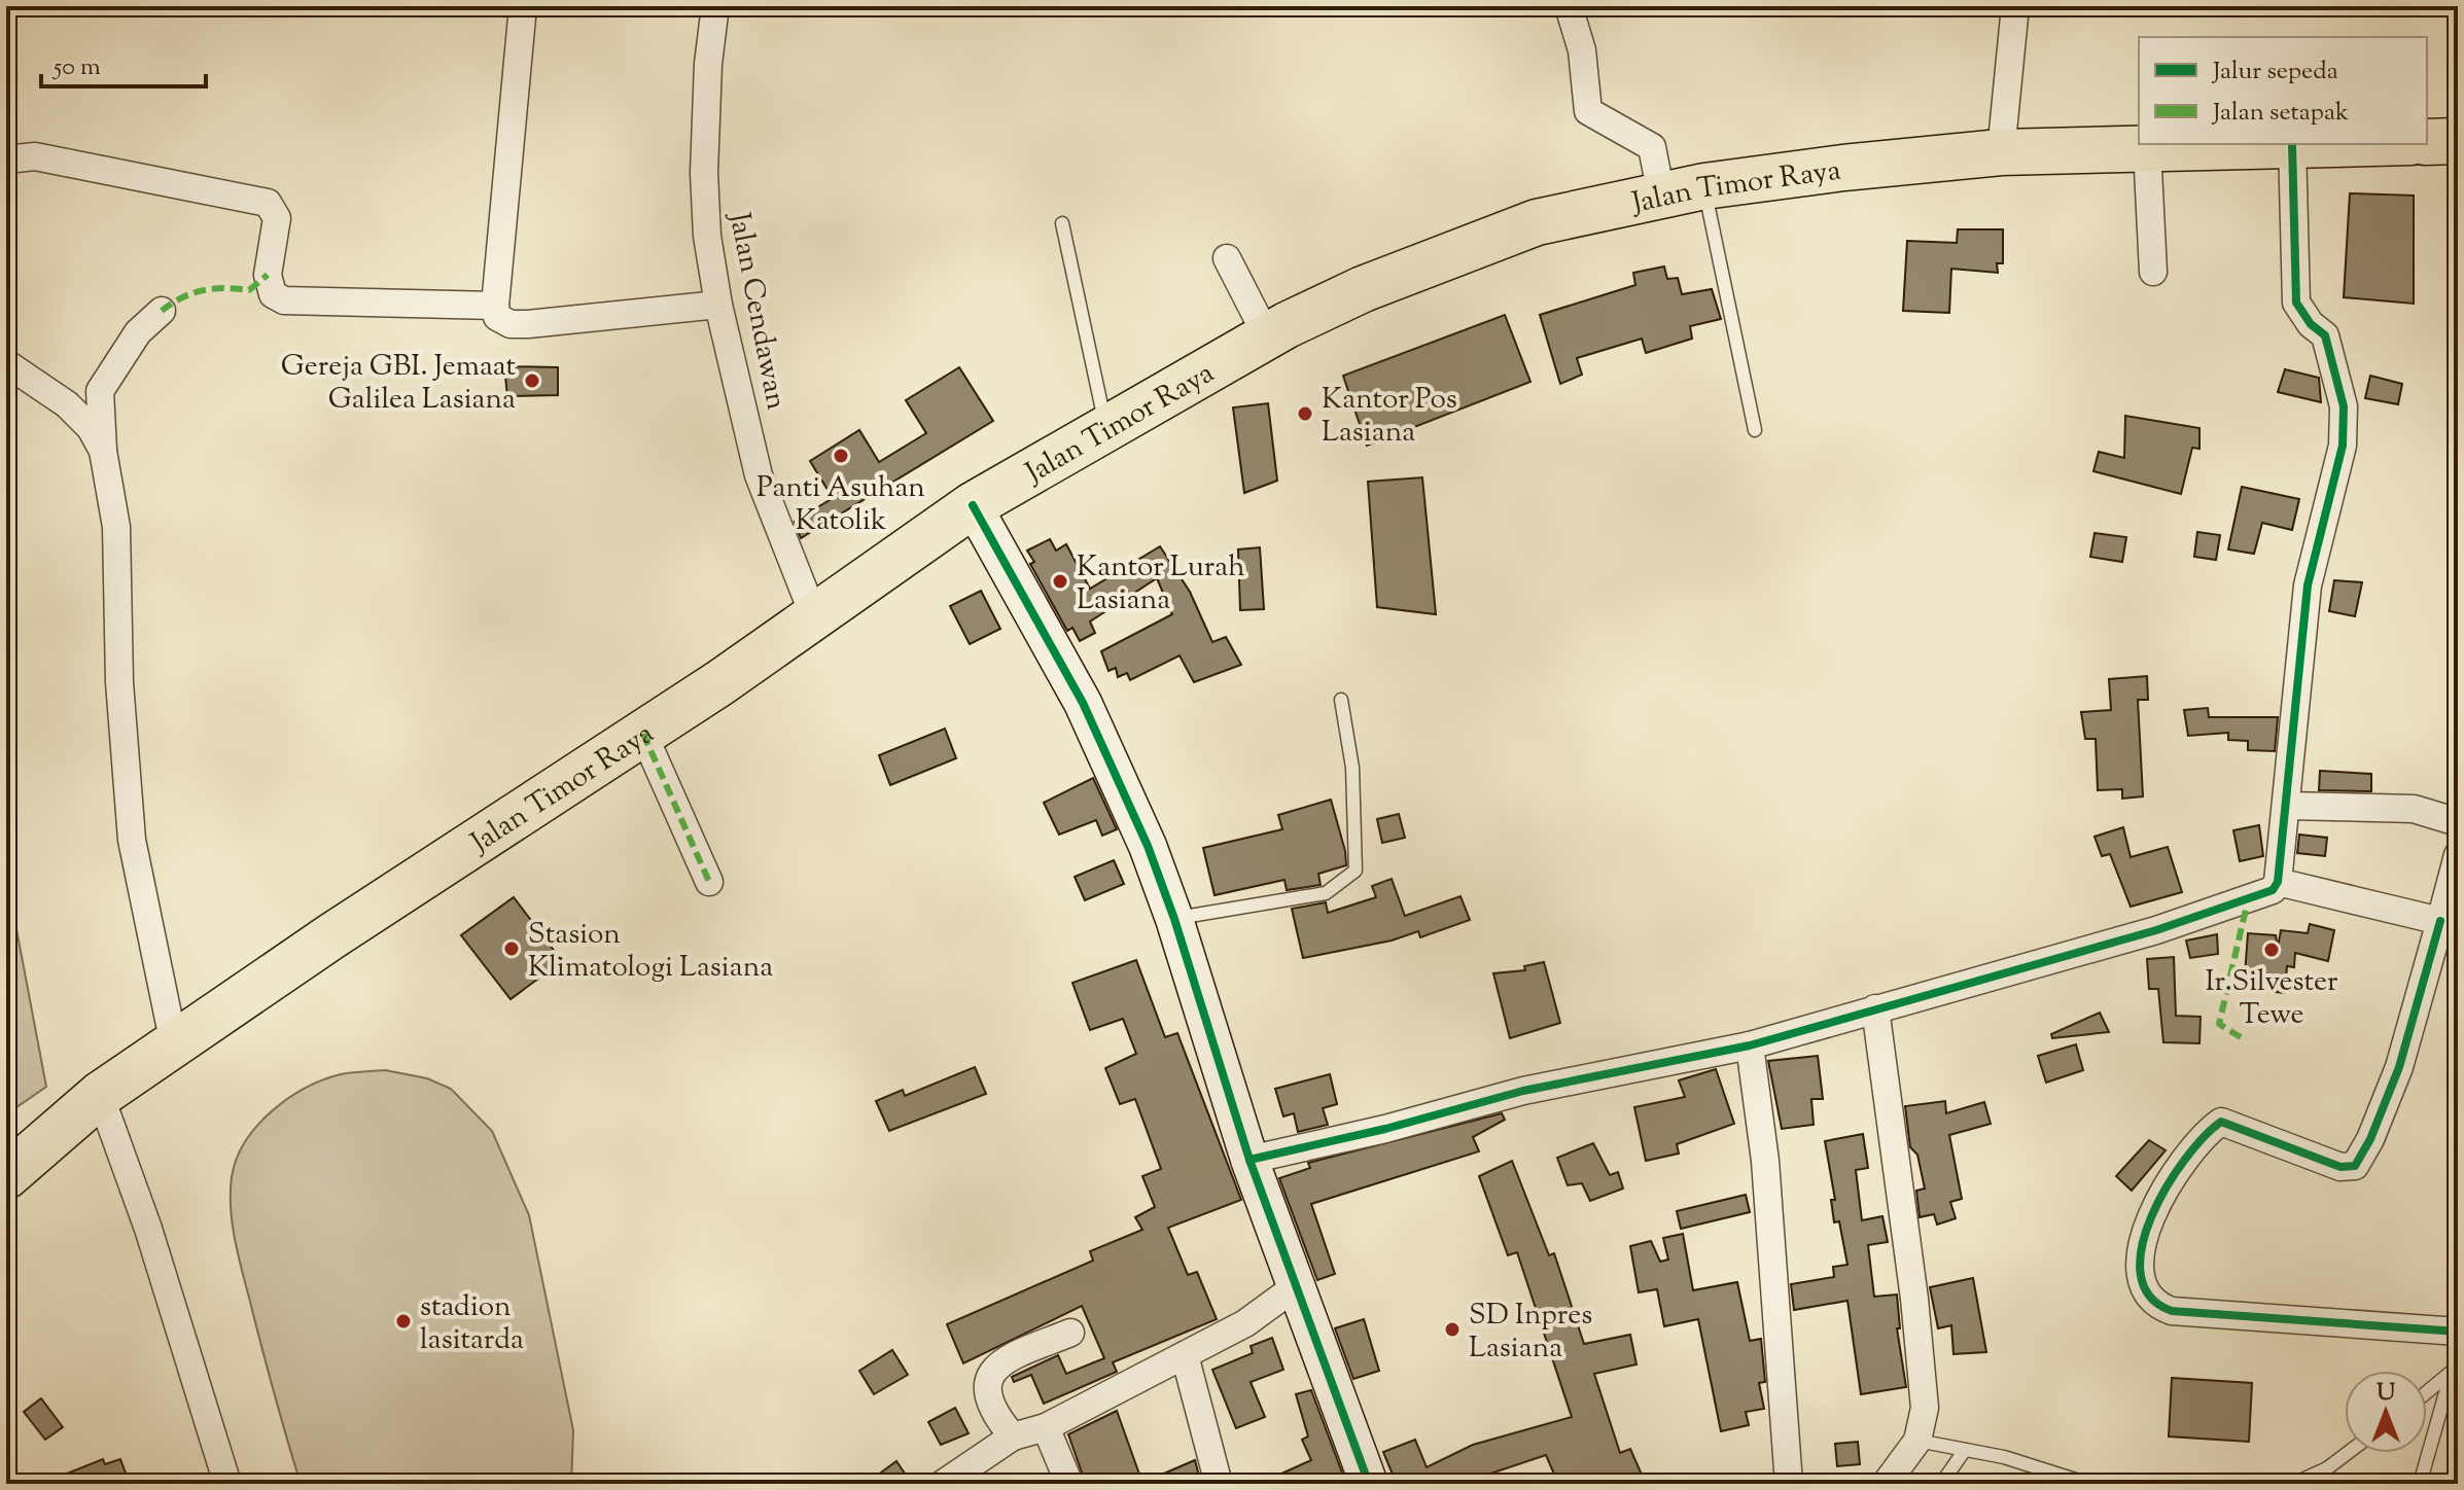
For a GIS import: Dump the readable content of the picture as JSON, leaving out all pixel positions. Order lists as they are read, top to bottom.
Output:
{
  "streets": {
    "highway": ["Jalan Timor Raya"],
    "street": ["Jalan Cendawan"]
  },
  "crossings": [
    ["Jalan Timor Raya", "Jalan Cendawan"]
  ],
  "places": [
    "Gereja GBI. Jemaat Galilea Lasiana",
    "Kantor Pos Lasiana",
    "Panti Asuhan Katolik",
    "Kantor Lurah Lasiana",
    "Stasion Klimatologi Lasiana",
    "Ir.Silvester Tewe",
    "stadion lasitarda",
    "SD Inpres Lasiana"
  ],
  "legend": ["Jalur sepeda", "Jalan setapak"],
  "scale_bar": "50 m",
  "north": "top"
}
